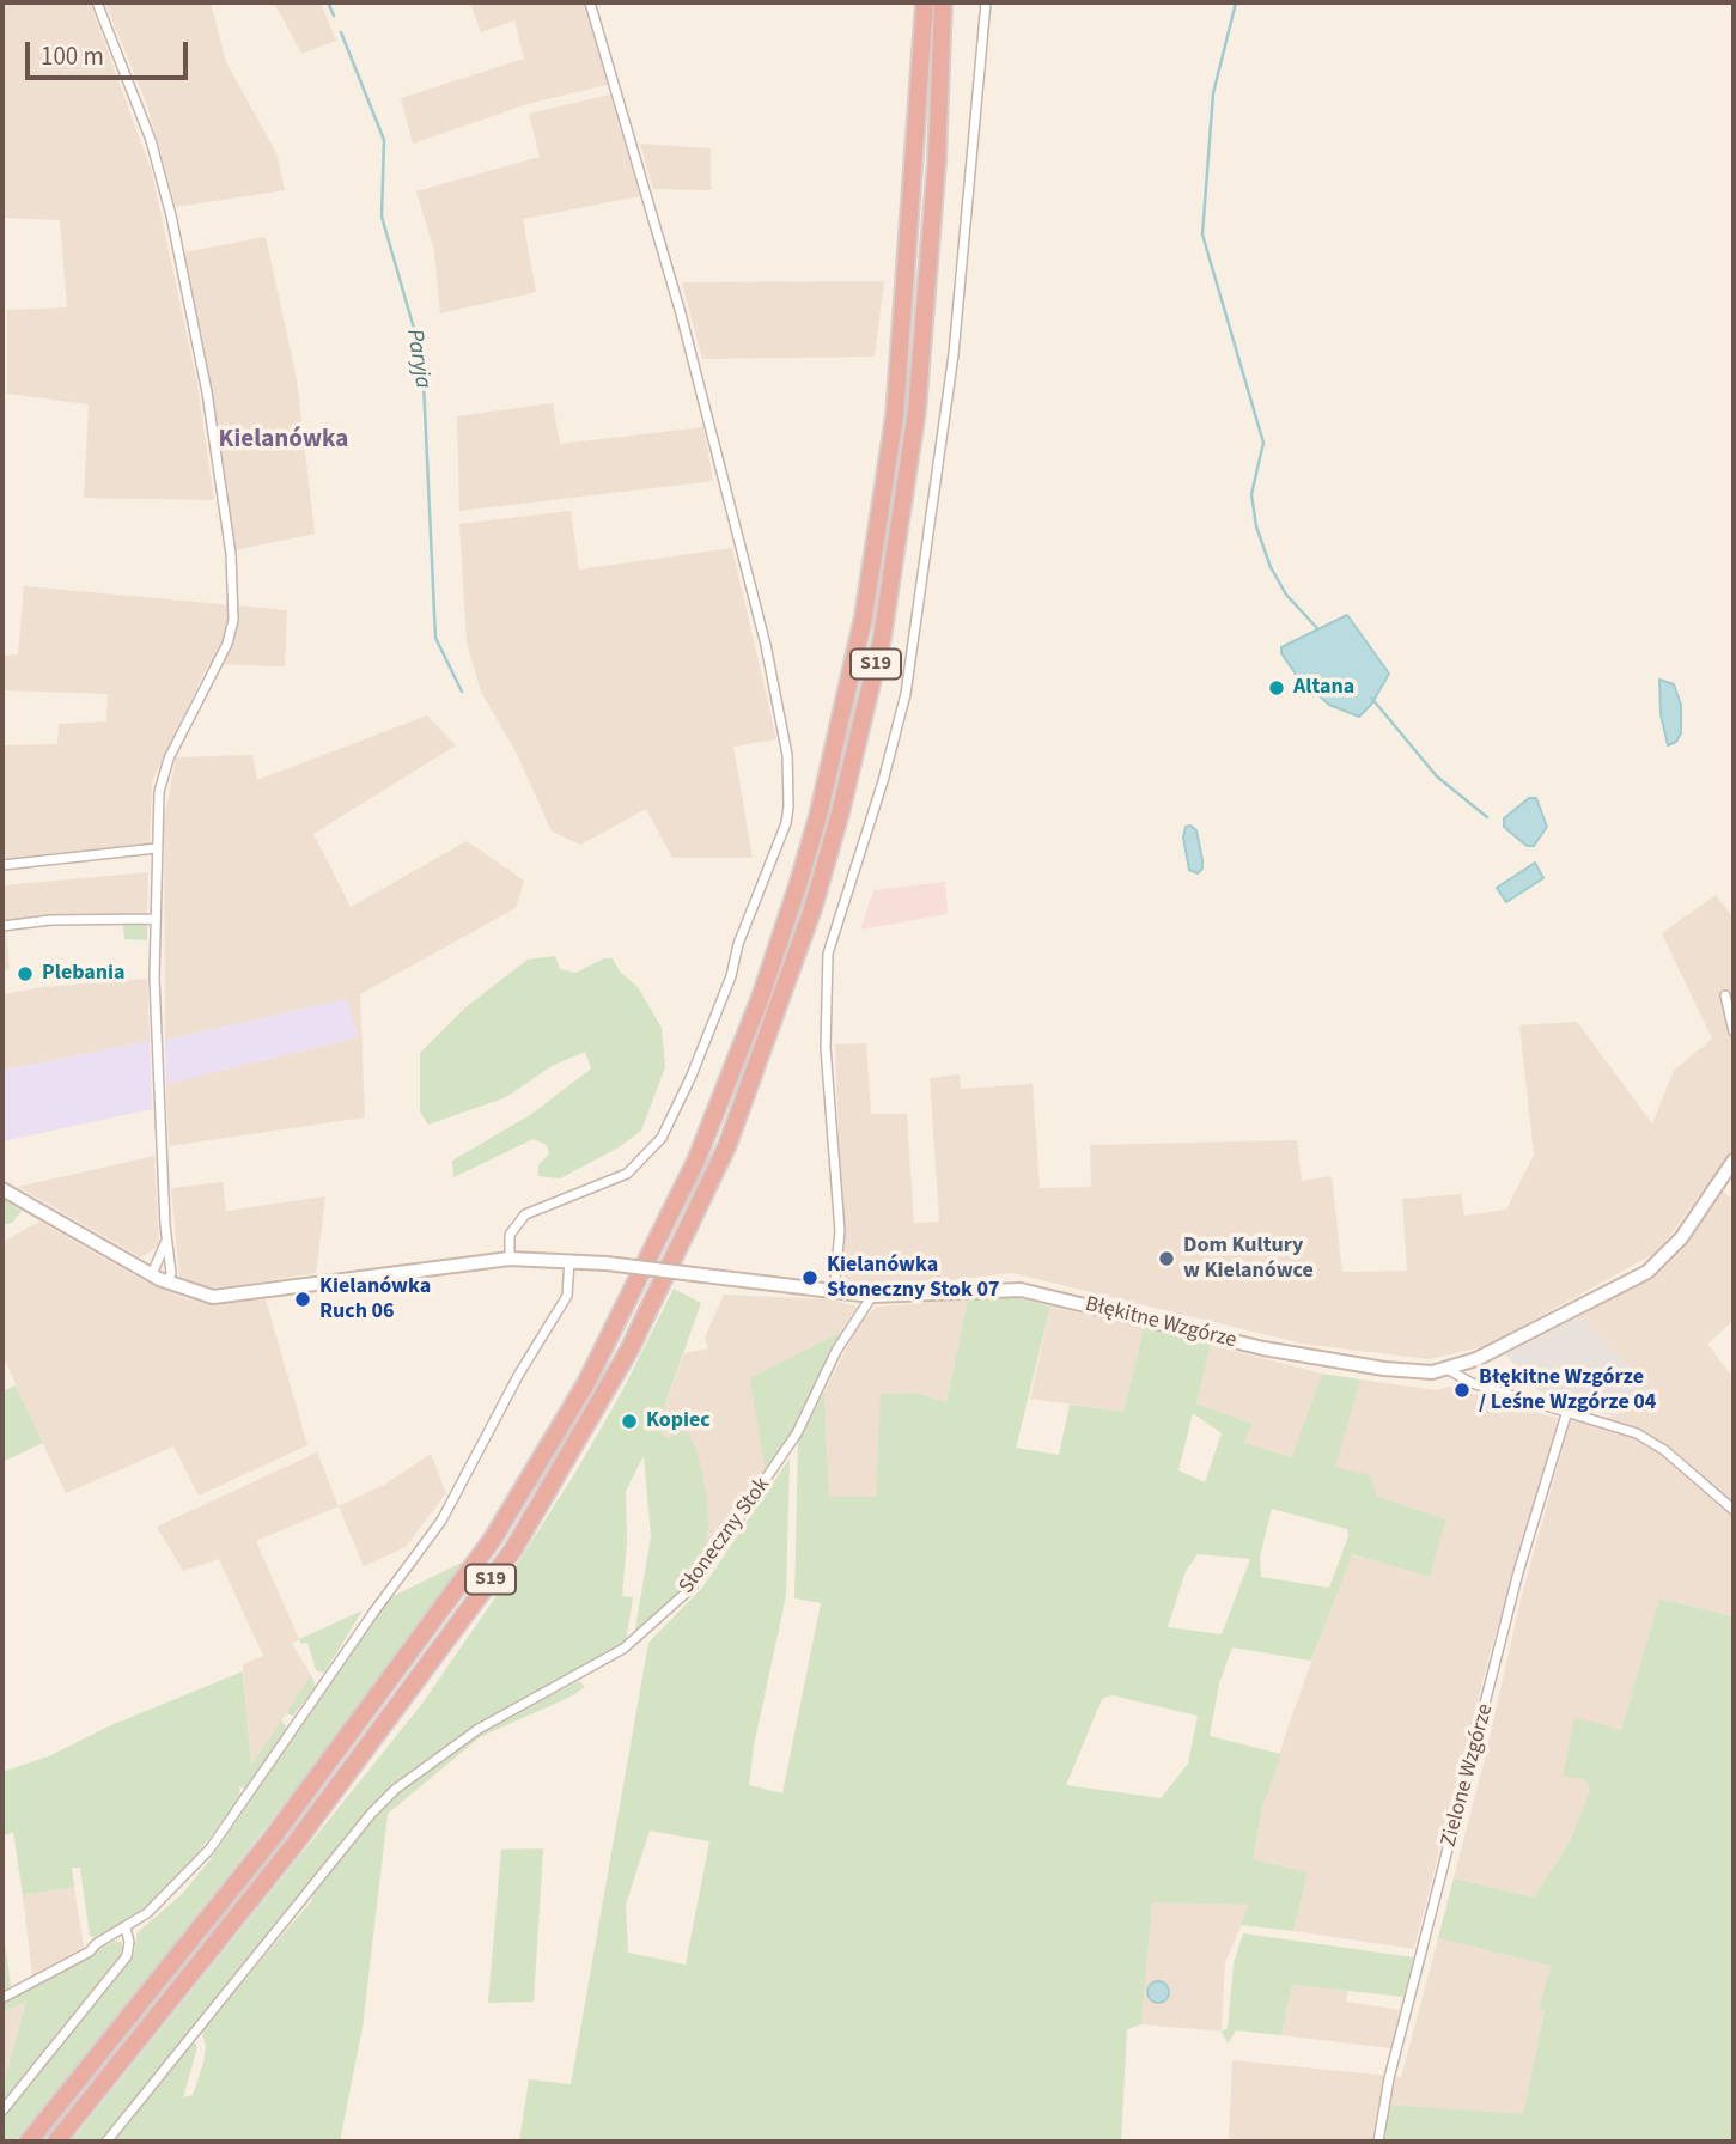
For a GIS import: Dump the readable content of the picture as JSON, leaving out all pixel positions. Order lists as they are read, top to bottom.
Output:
{
  "streets": {
    "highway": ["S19"],
    "street": ["Błękitne Wzgórze", "Słoneczny Stok", "Zielone Wzgórze"]
  },
  "crossings": [
    ["Błękitne Wzgórze", "Słoneczny Stok"]
  ],
  "districts": ["Kielanówka"],
  "water": ["Paryja"],
  "places": [
    "Altana",
    "Plebania",
    "Dom Kultury w Kielanówce",
    "Kielanówka Słoneczny Stok 07",
    "Kielanówka Ruch 06",
    "Błękitne Wzgórze / Leśne Wzgórze 04",
    "Kopiec"
  ],
  "scale_bar": "100 m"
}
